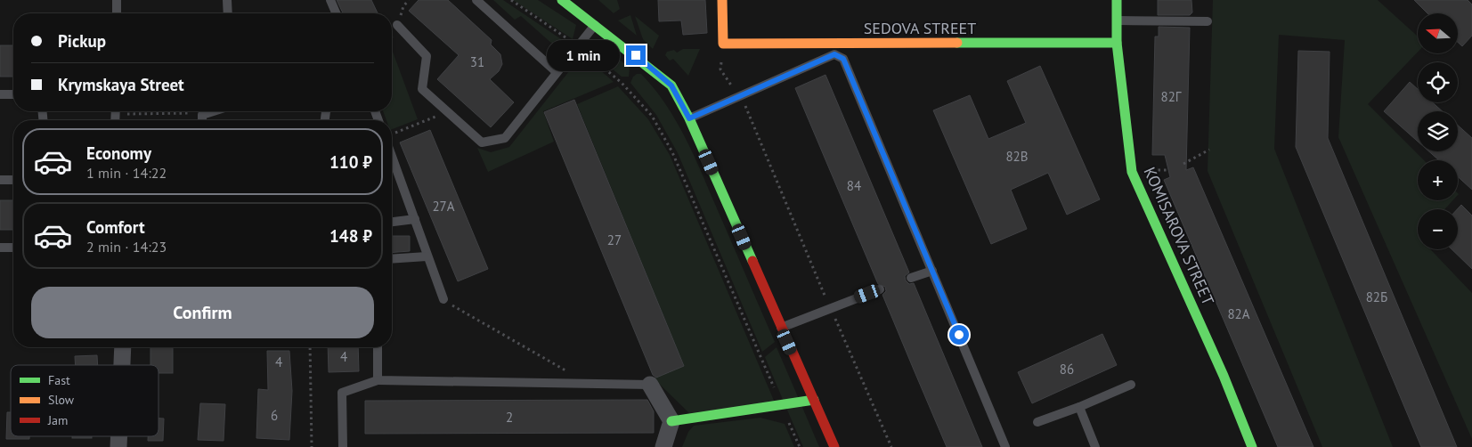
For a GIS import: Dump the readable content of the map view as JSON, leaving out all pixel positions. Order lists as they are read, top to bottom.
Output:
{
  "streets": {
    "street": ["SEDOVA STREET", "KOMISAROVA STREET"]
  },
  "crossings": [
    ["SEDOVA STREET", "KOMISAROVA STREET"]
  ],
  "house_numbers": [
    "31",
    "82Г",
    "82В",
    "84",
    "27А",
    "27",
    "82Б",
    "82А",
    "4",
    "4",
    "86",
    "6",
    "2"
  ],
  "legend": ["Fast", "Slow", "Jam"],
  "north": "left",
  "page": {
    "map_buttons": ["+", "−"],
    "banner": ["Pickup", "Krymskaya Street"],
    "bubble": "1 min",
    "list": [
      {
        "name": "Economy",
        "note": "1 min · 14:22",
        "value": "110 ₽"
      },
      {
        "name": "Comfort",
        "note": "2 min · 14:23",
        "value": "148 ₽"
      }
    ],
    "buttons": "Confirm"
  }
}
